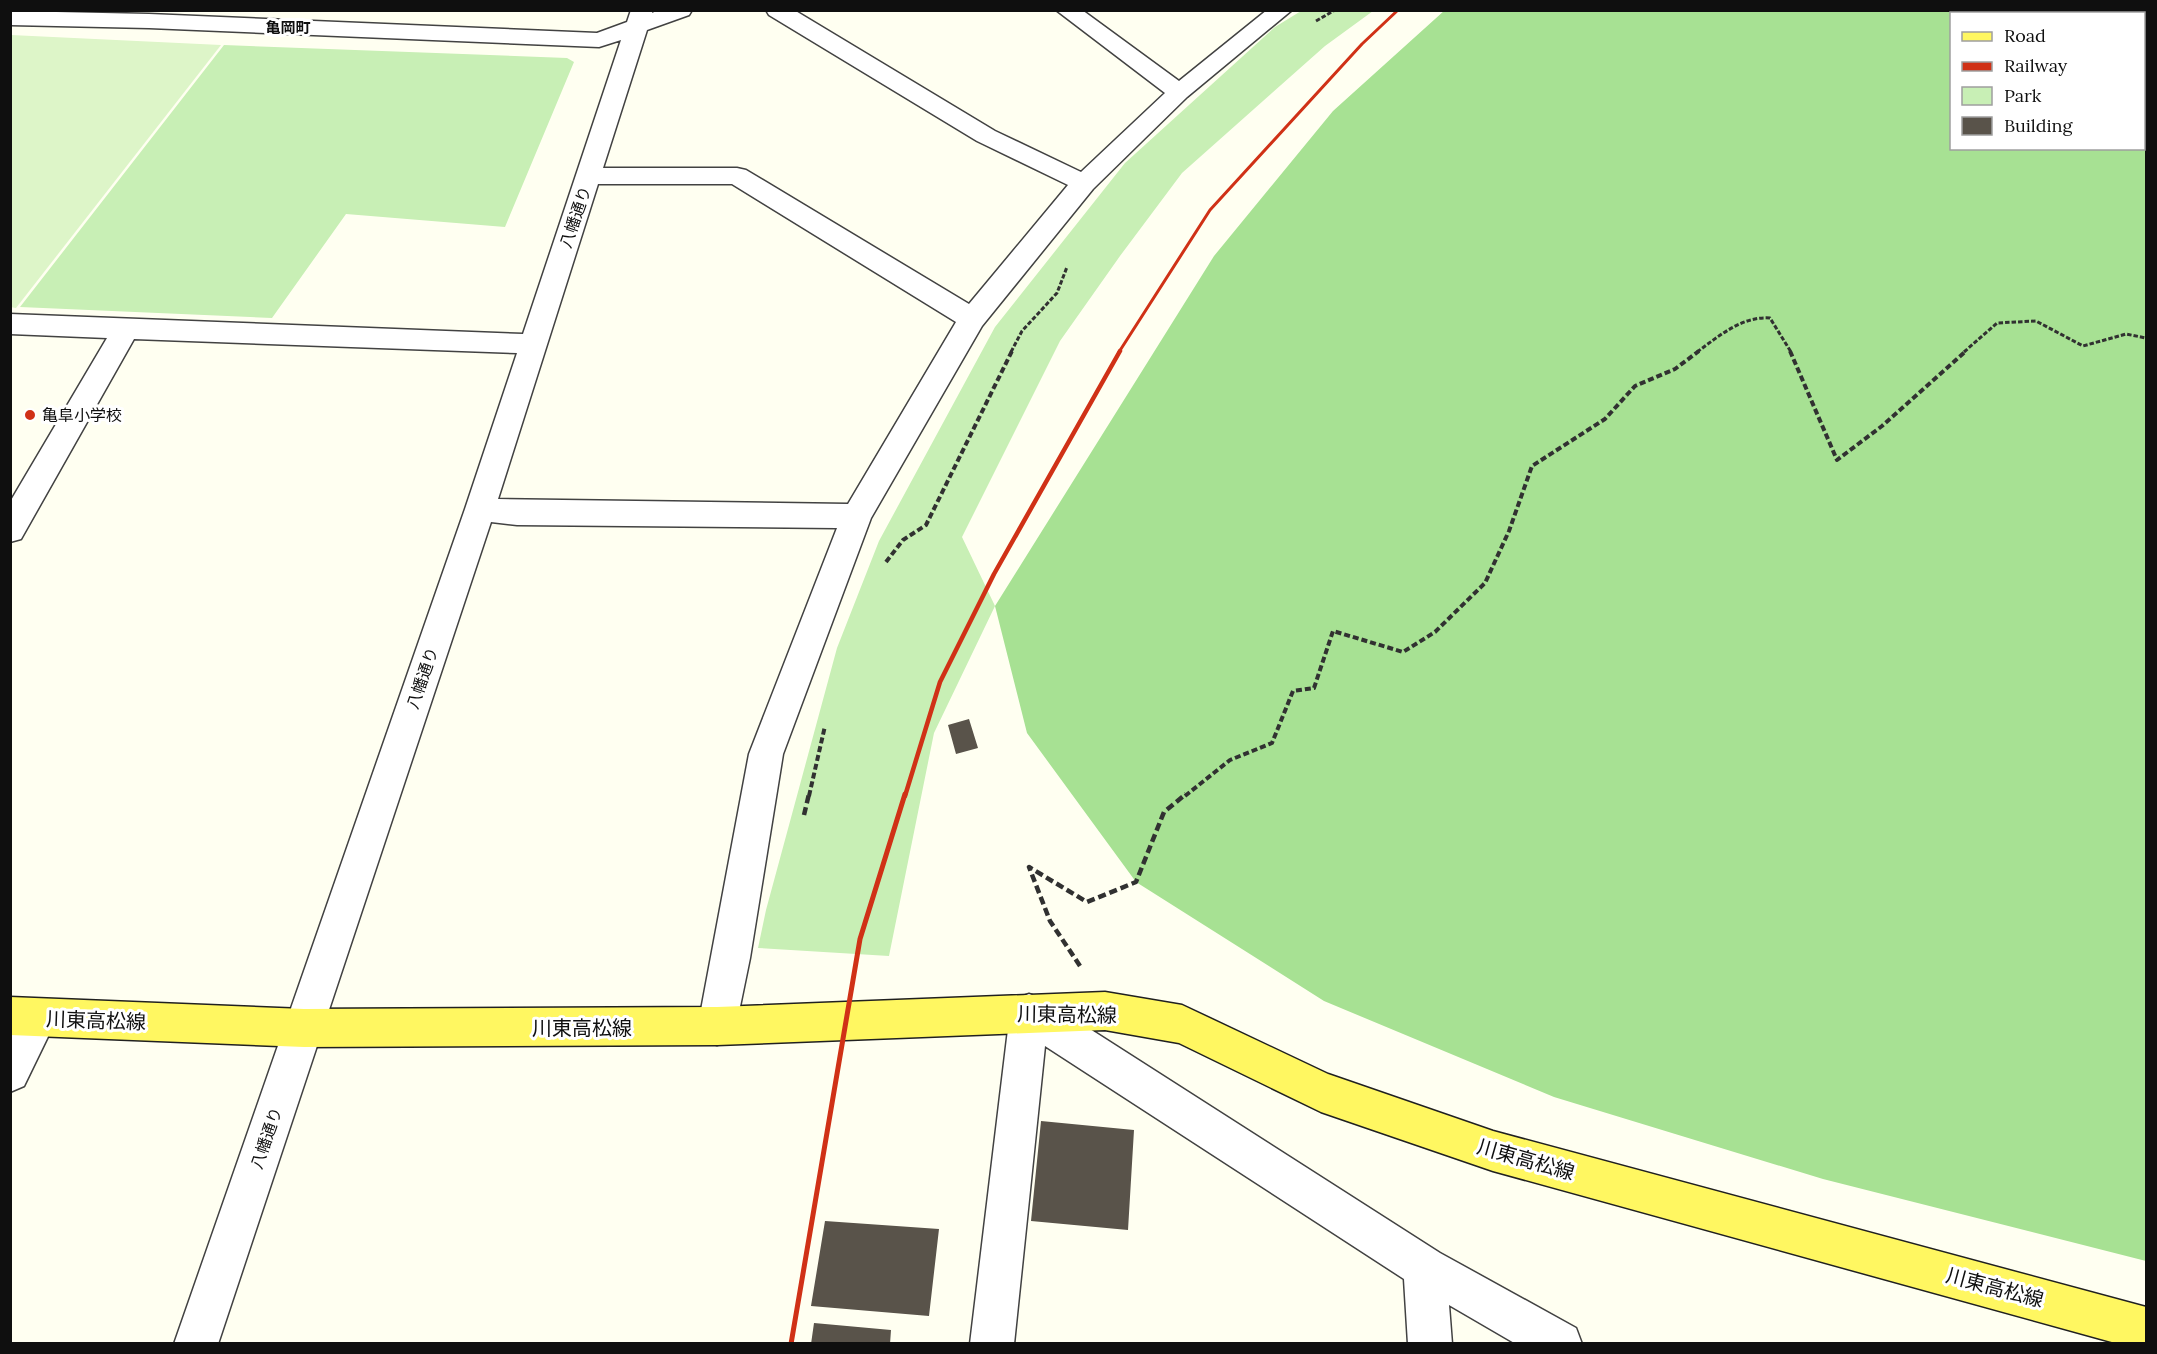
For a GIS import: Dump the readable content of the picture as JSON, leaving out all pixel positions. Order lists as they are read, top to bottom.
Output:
{
  "streets": {
    "main road": ["川東高松線"],
    "street": ["八幡通り"]
  },
  "crossings": [
    ["八幡通り", "川東高松線"]
  ],
  "districts": ["亀岡町"],
  "places": ["亀阜小学校"],
  "legend": [
    "Road",
    "Railway",
    "Park",
    "Building"
  ]
}
